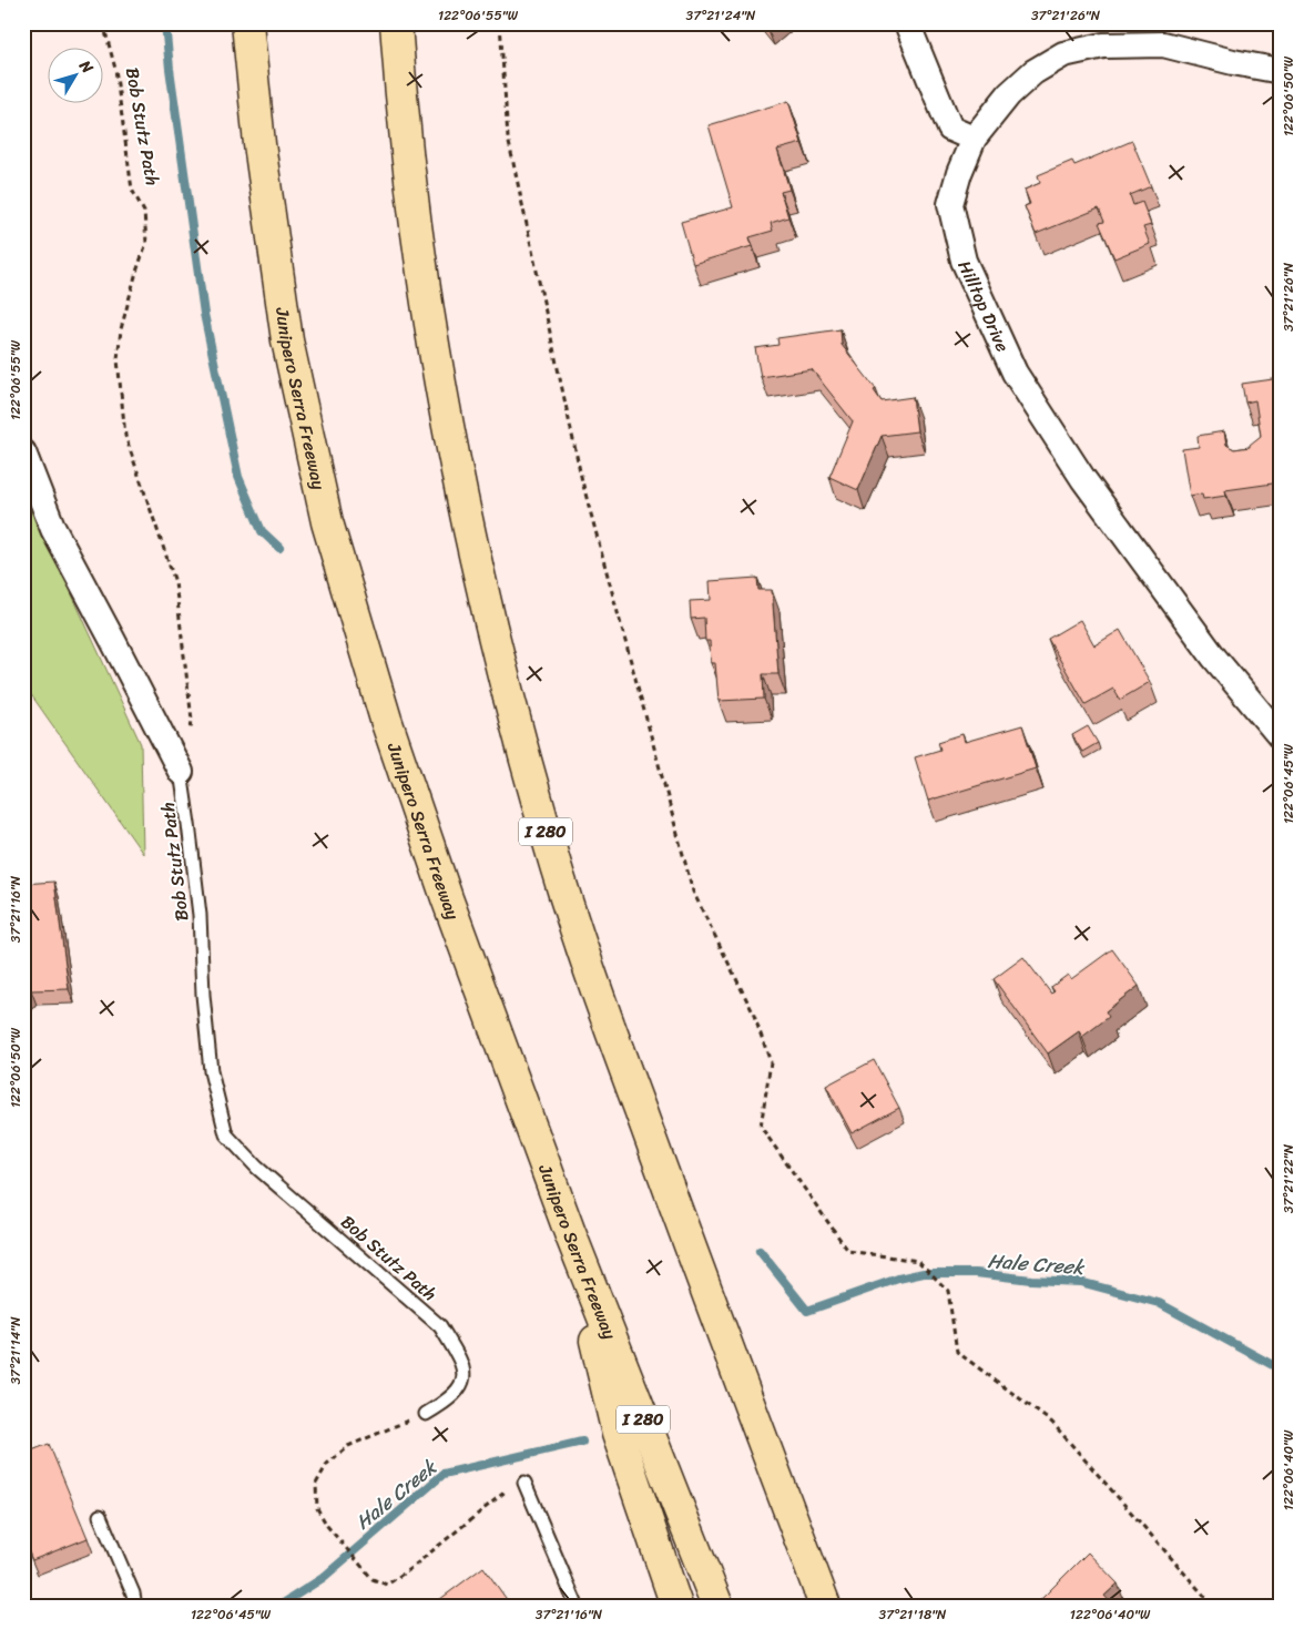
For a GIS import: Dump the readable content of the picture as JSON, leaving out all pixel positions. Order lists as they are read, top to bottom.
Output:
{
  "streets": {
    "highway": ["Junipero Serra Freeway", "I 280"],
    "street": ["Hilltop Drive"],
    "lane": ["Bob Stutz Path"]
  },
  "water": ["Hale Creek"],
  "north": "top right",
  "coordinates": [
    "122°06'55\"W",
    "37°21'24\"N",
    "37°21'26\"N",
    "122°06'50\"W",
    "122°06'45\"W",
    "37°21'16\"N",
    "37°21'22\"N",
    "37°21'14\"N",
    "122°06'40\"W",
    "37°21'18\"N"
  ]
}
